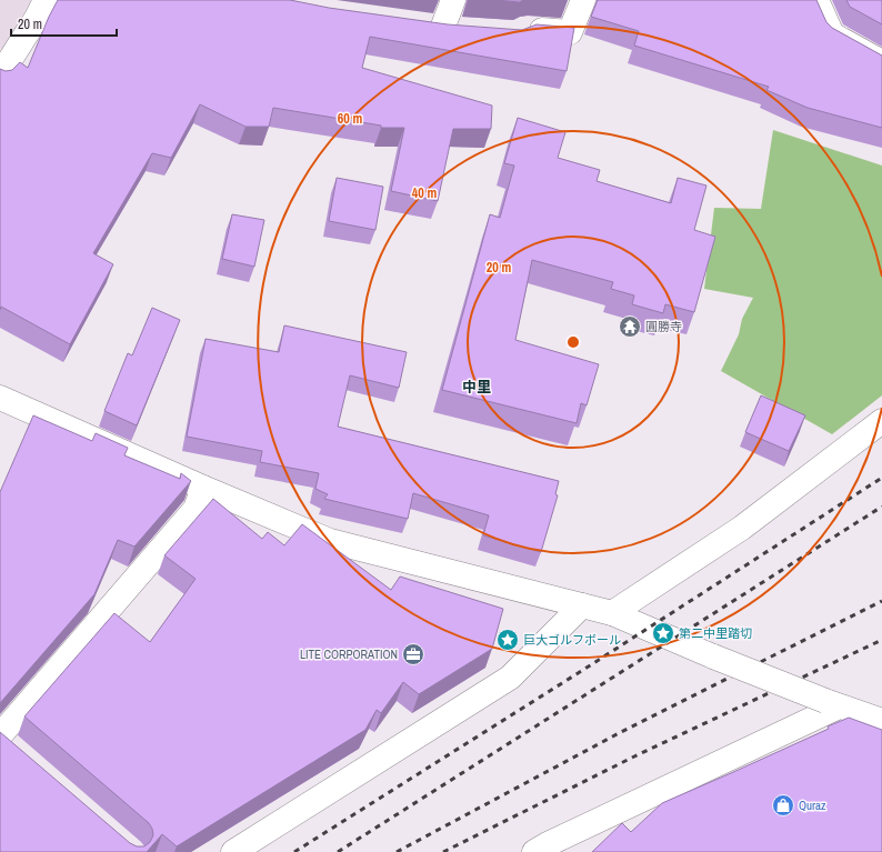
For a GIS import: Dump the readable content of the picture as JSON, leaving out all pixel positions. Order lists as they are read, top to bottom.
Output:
{
  "districts": ["中里"],
  "places": {
    "temple": ["圓勝寺"],
    "place": ["第二中里踏切", "巨大ゴルフボール"],
    "office": ["LITE CORPORATION"],
    "shop": ["Quraz"]
  },
  "scale_bar": "20 m",
  "rings": ["60 m", "40 m", "20 m"]
}
